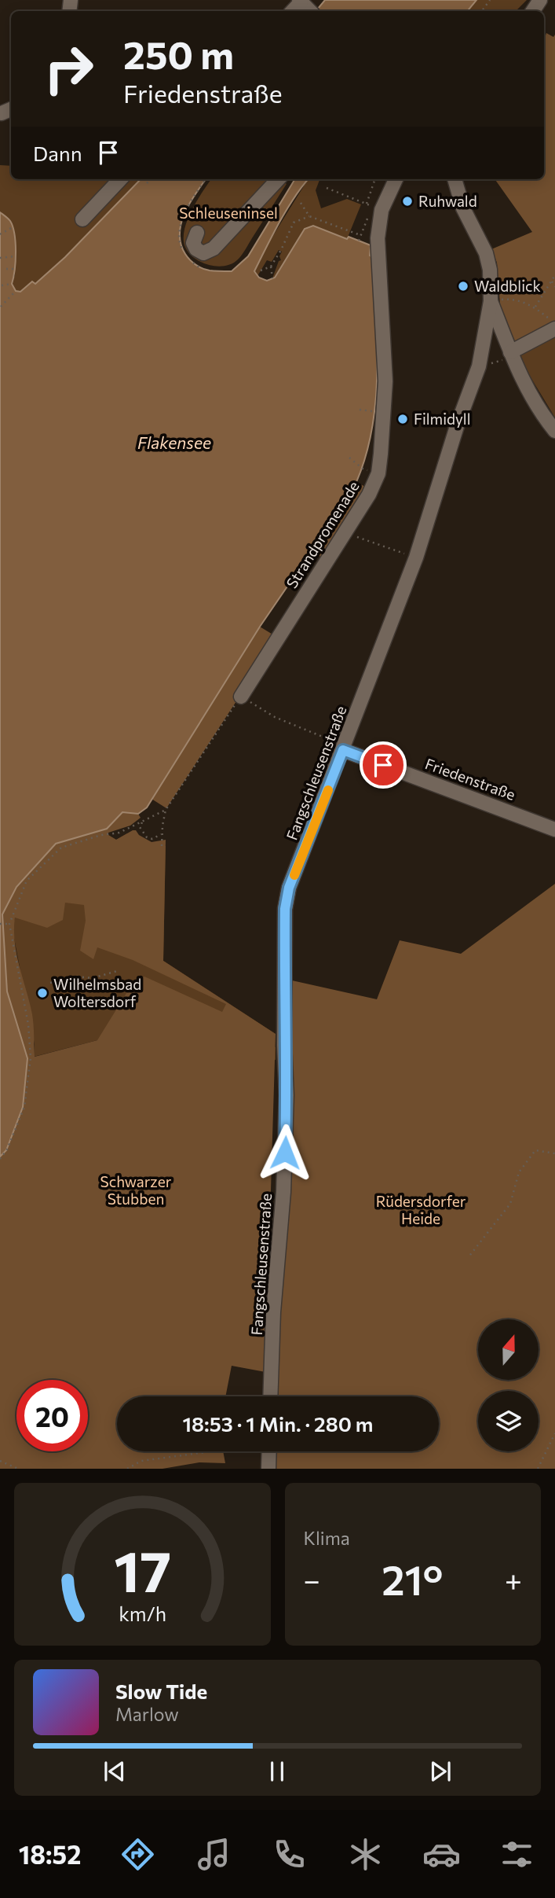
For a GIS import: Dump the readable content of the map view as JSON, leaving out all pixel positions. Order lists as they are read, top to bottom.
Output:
{
  "streets": {
    "street": ["Strandpromenade", "Fangschleusenstraße", "Friedenstraße"]
  },
  "crossings": [
    ["Fangschleusenstraße", "Friedenstraße"]
  ],
  "water": ["Flakensee"],
  "parks": ["Schleuseninsel", "Schwarzer Stubben", "Rüdersdorfer Heide"],
  "places": [
    "Ruhwald",
    "Waldblick",
    "Filmidyll",
    "Wilhelmsbad Woltersdorf"
  ],
  "north": "top",
  "page": {
    "turn": ["250 m", "Friedenstraße"],
    "then": "Dann",
    "limit": "20",
    "trip": "18:53 · 1 Min. · 280 m",
    "tile": "Klima",
    "heat": ["−", "21°", "+"],
    "song": ["Slow Tide", "Marlow"],
    "tabs": "18:52",
    "gauge": ["17", "km/h"]
  }
}
